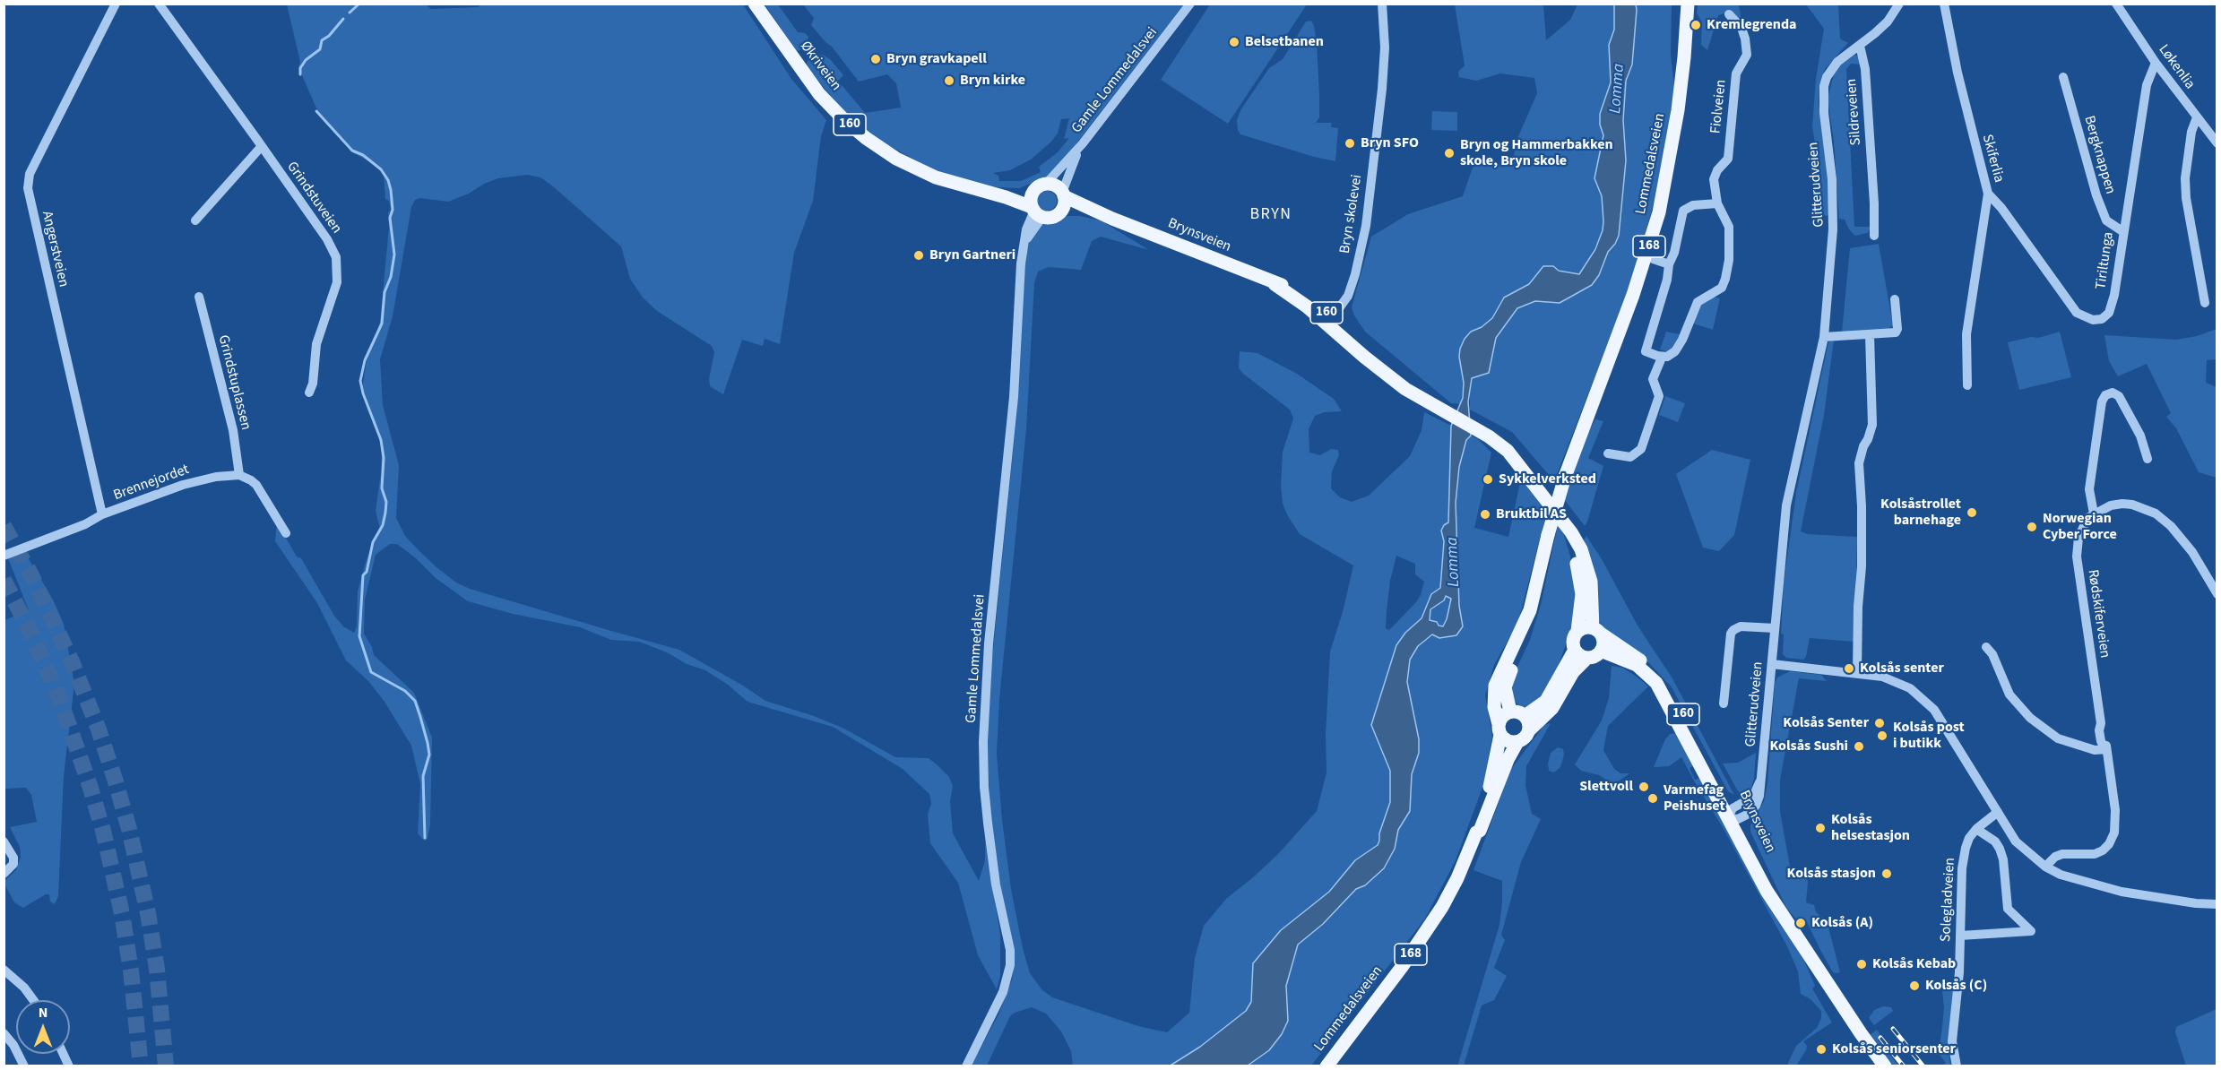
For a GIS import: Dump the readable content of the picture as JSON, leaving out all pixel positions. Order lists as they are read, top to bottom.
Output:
{
  "streets": {
    "main road": [
      "Økriveien",
      "160",
      "Lommedalsveien",
      "Brynsveien",
      "168"
    ],
    "street": [
      "Løkenlia",
      "Gamle Lommedalsvei",
      "Fiolveien",
      "Sildreveien",
      "Bergknappen",
      "Skiferlia",
      "Glitterudveien",
      "Grindstuveien",
      "Bryn skolevei",
      "Angerstveien",
      "Tiriltunga",
      "Grindstuplassen",
      "Brennejordet",
      "Rødskiferveien",
      "Solegladveien"
    ]
  },
  "crossings": [
    ["Økriveien", "Gamle Lommedalsvei"],
    ["Økriveien", "160"],
    ["Økriveien", "Brynsveien"],
    ["Løkenlia", "Tiriltunga"],
    ["Gamle Lommedalsvei", "160"],
    ["Gamle Lommedalsvei", "Brynsveien"],
    ["Sildreveien", "Glitterudveien"],
    ["160", "Brynsveien"],
    ["160", "168"],
    ["Bergknappen", "Tiriltunga"],
    ["Skiferlia", "Tiriltunga"],
    ["Lommedalsveien", "168"],
    ["Glitterudveien", "Brynsveien"],
    ["Bryn skolevei", "Brynsveien"],
    ["Brynsveien", "168"],
    ["Angerstveien", "Brennejordet"],
    ["Grindstuplassen", "Brennejordet"]
  ],
  "districts": ["BRYN"],
  "water": ["Lomma"],
  "places": [
    "Kremlegrenda",
    "Belsetbanen",
    "Bryn gravkapell",
    "Bryn kirke",
    "Bryn SFO",
    "Bryn og Hammerbakken skole, Bryn skole",
    "Bryn Gartneri",
    "Sykkelverksted",
    "Kolsåstrollet barnehage",
    "Bruktbil AS",
    "Norwegian Cyber Force",
    "Kolsås senter",
    "Kolsås Senter",
    "Kolsås post i butikk",
    "Kolsås Sushi",
    "Slettvoll",
    "Varmefag Peishuset",
    "Kolsås helsestasjon",
    "Kolsås stasjon",
    "Kolsås (A)",
    "Kolsås Kebab",
    "Kolsås (C)",
    "Kolsås seniorsenter"
  ],
  "north": "top"
}
